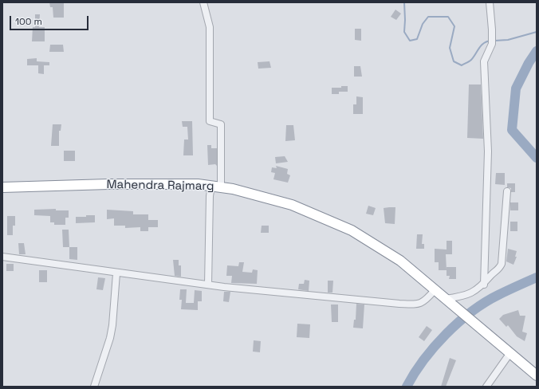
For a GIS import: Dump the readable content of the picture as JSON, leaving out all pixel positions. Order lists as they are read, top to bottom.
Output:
{
  "streets": {
    "highway": ["Mahendra Rajmarg"]
  },
  "scale_bar": "100 m"
}
